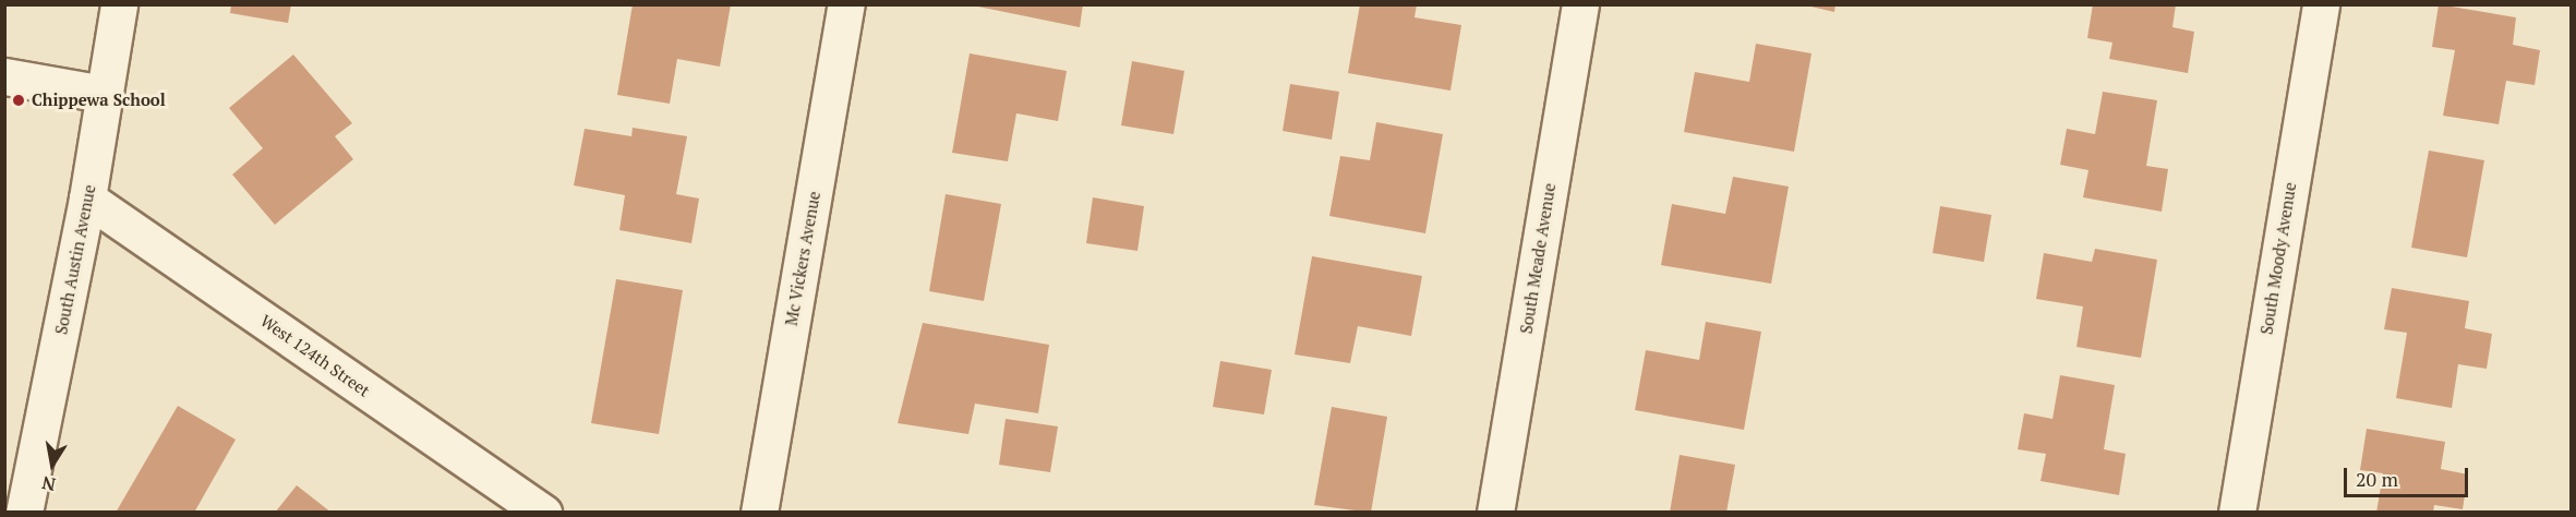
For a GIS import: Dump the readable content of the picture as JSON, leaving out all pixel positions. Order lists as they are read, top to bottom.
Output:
{
  "streets": {
    "street": [
      "Mc Vickers Avenue",
      "South Meade Avenue",
      "South Moody Avenue",
      "South Austin Avenue",
      "West 124th Street"
    ]
  },
  "crossings": [
    ["South Austin Avenue", "West 124th Street"]
  ],
  "places": ["Chippewa School"],
  "scale_bar": "20 m",
  "north": "bottom"
}
